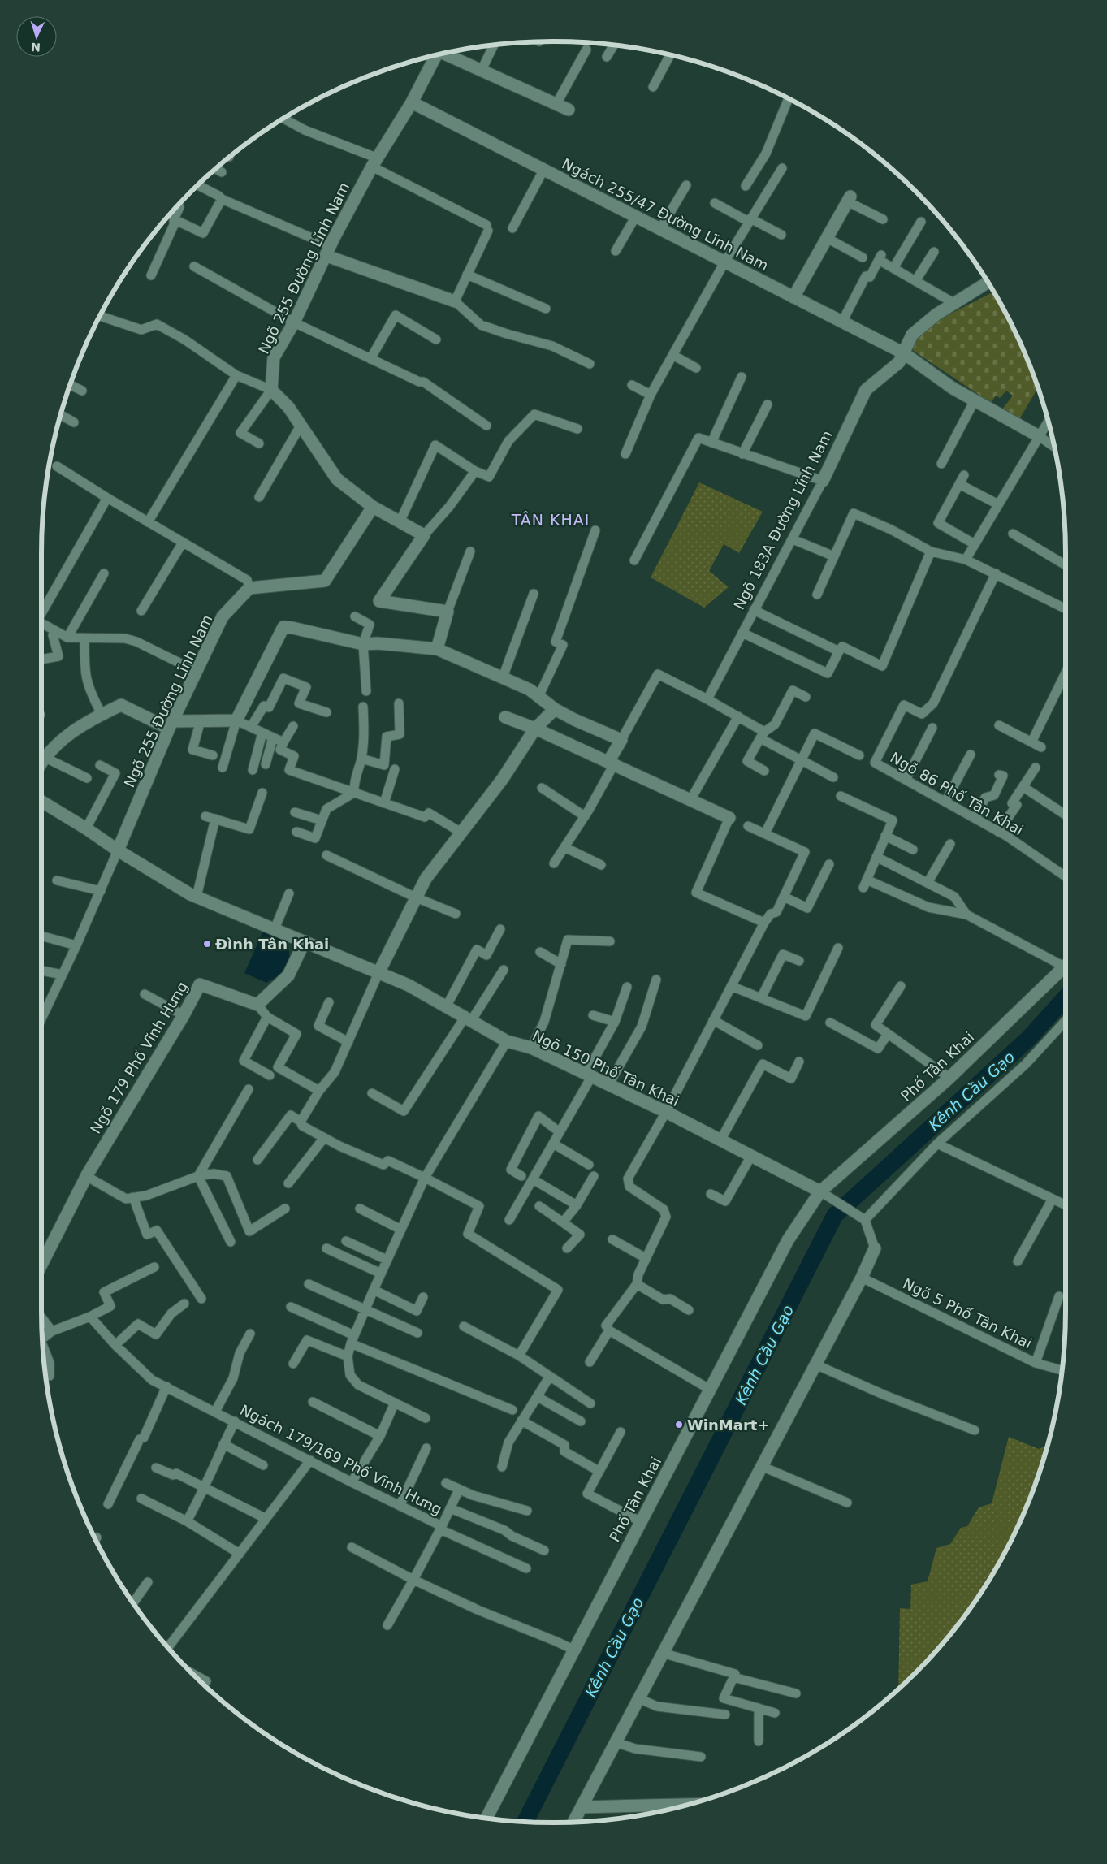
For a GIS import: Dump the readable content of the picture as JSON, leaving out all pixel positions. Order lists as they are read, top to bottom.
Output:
{
  "streets": {
    "street": [
      "Ngách 255/47 Đường Lĩnh Nam",
      "Ngõ 255 Đường Lĩnh Nam",
      "Ngõ 183A Đường Lĩnh Nam",
      "Ngõ 179 Phố Vĩnh Hưng",
      "Phố Tân Khai",
      "Ngõ 150 Phố Tân Khai"
    ],
    "lane": ["Ngõ 86 Phố Tân Khai", "Ngõ 5 Phố Tân Khai", "Ngách 179/169 Phố Vĩnh Hưng"]
  },
  "crossings": [
    ["Ngách 255/47 Đường Lĩnh Nam", "Ngõ 255 Đường Lĩnh Nam"],
    ["Ngách 255/47 Đường Lĩnh Nam", "Ngõ 183A Đường Lĩnh Nam"],
    ["Phố Tân Khai", "Ngõ 150 Phố Tân Khai"]
  ],
  "districts": ["TÂN KHAI"],
  "water": ["Kênh Cầu Gạo"],
  "places": ["Đình Tân Khai", "WinMart+"],
  "north": "bottom"
}
